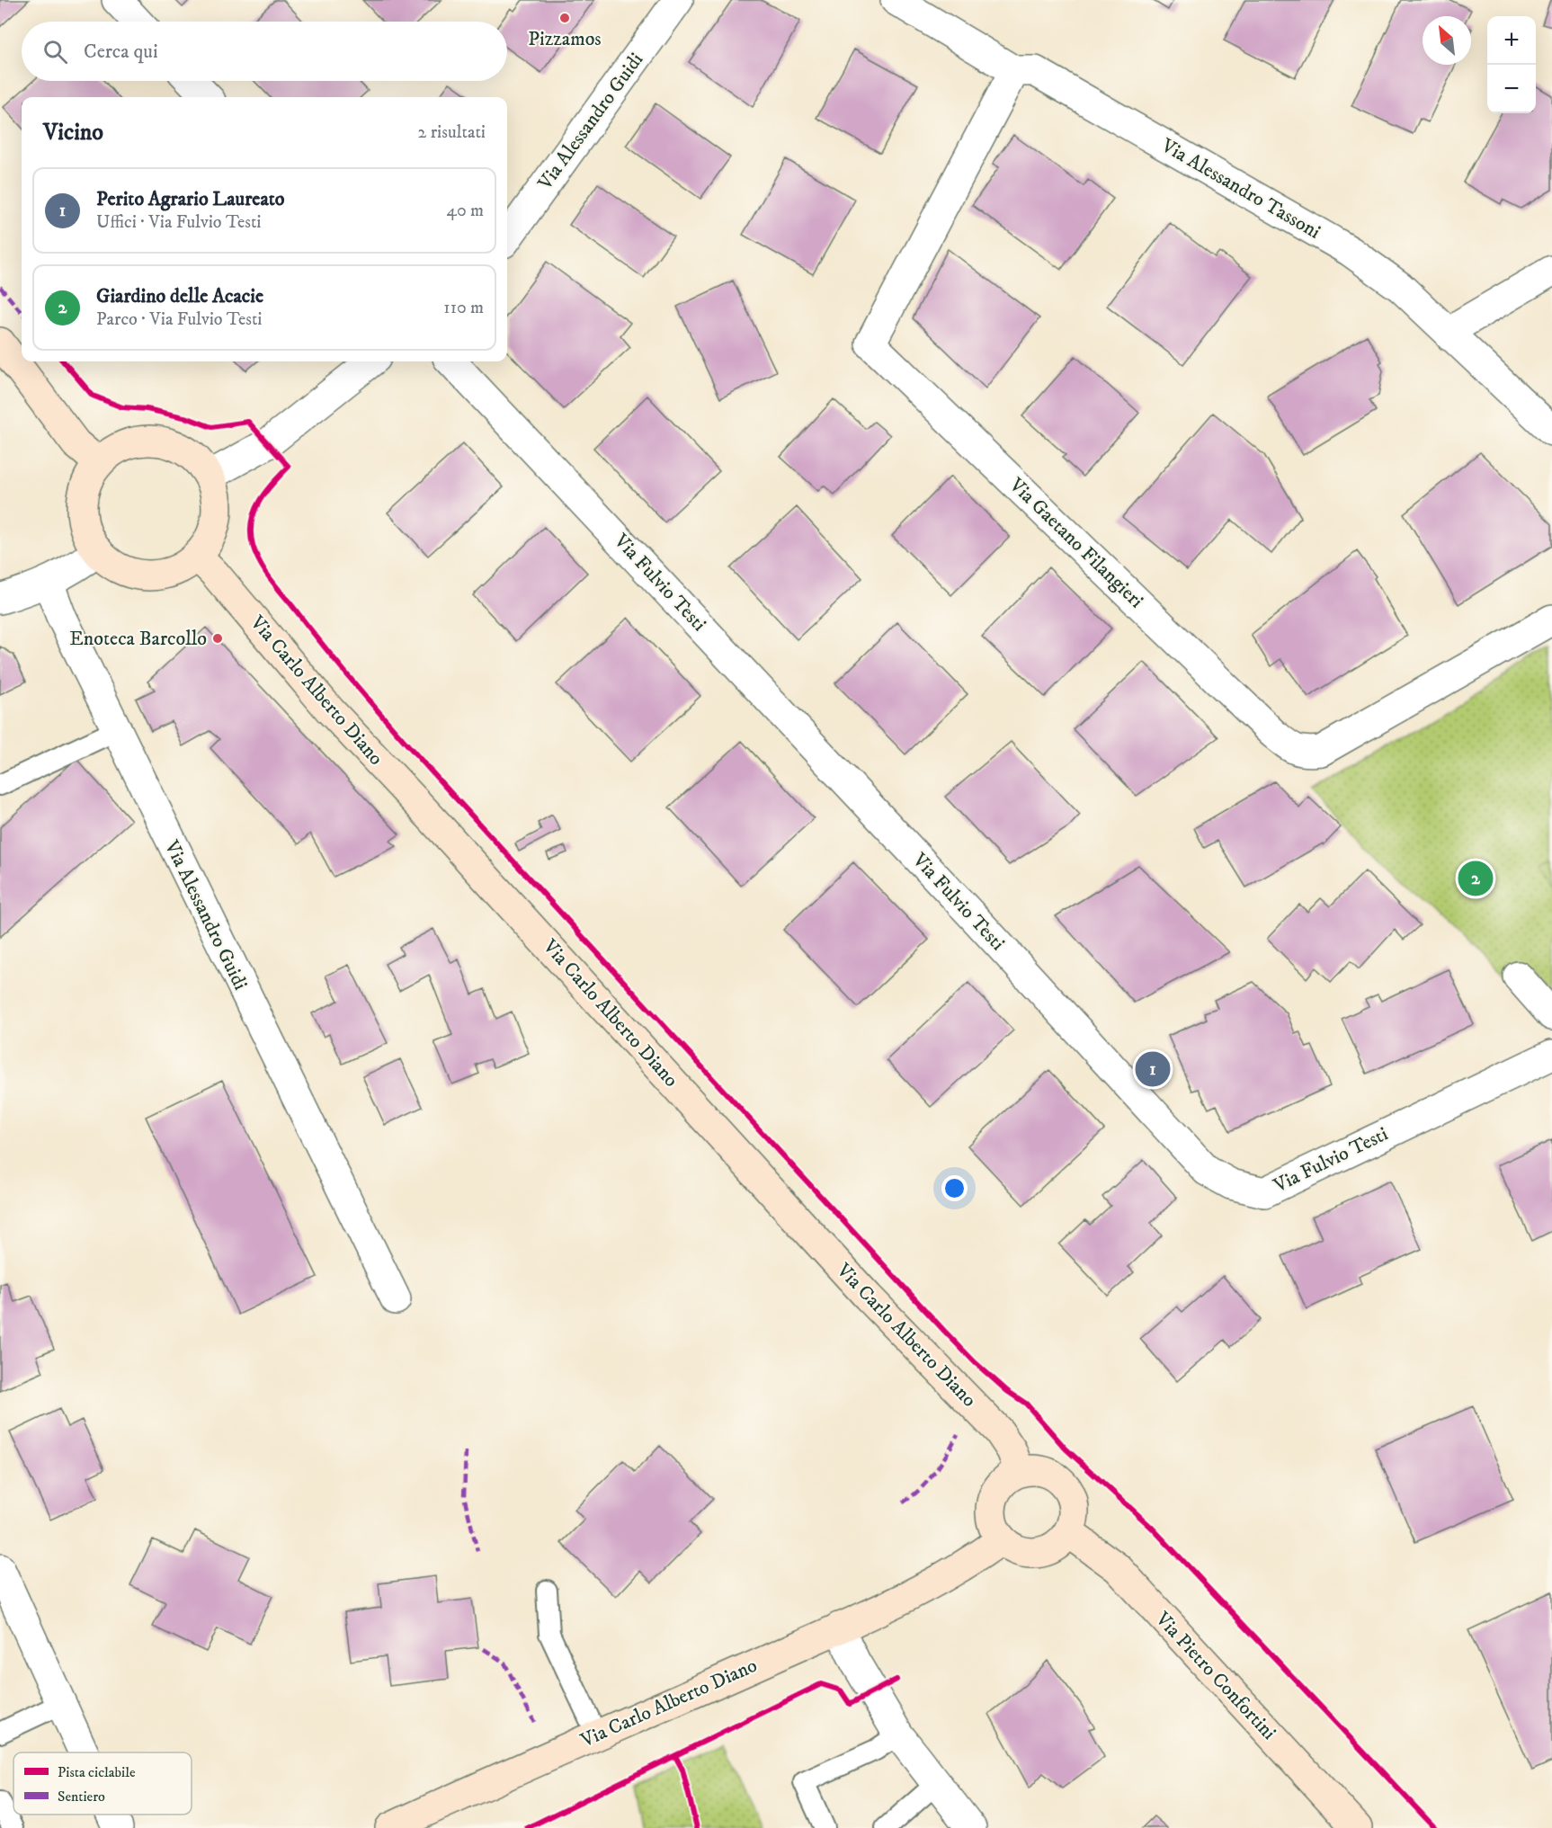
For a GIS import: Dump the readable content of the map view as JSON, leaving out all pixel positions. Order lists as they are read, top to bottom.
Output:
{
  "streets": {
    "main road": ["Via Carlo Alberto Diano", "Via Pietro Confortini"],
    "street": [
      "Via Alessandro Guidi",
      "Via Alessandro Tassoni",
      "Via Gaetano Filangieri",
      "Via Fulvio Testi"
    ]
  },
  "crossings": [
    ["Via Alessandro Tassoni", "Via Gaetano Filangieri"],
    ["Via Carlo Alberto Diano", "Via Pietro Confortini"]
  ],
  "places": ["Pizzamos", "Enoteca Barcollo"],
  "legend": ["Pista ciclabile", "Sentiero"],
  "north": "top left",
  "page": {
    "map_buttons": ["+", "−"],
    "search": "Cerca qui",
    "heading": ["Vicino", "2 risultati"],
    "list": [
      {
        "mark": "1",
        "name": "Perito Agrario Laureato",
        "note": "Uffici · Via Fulvio Testi",
        "value": "40 m"
      },
      {
        "mark": "2",
        "name": "Giardino delle Acacie",
        "note": "Parco · Via Fulvio Testi",
        "value": "110 m"
      }
    ],
    "pins": ["2", "1"]
  }
}
